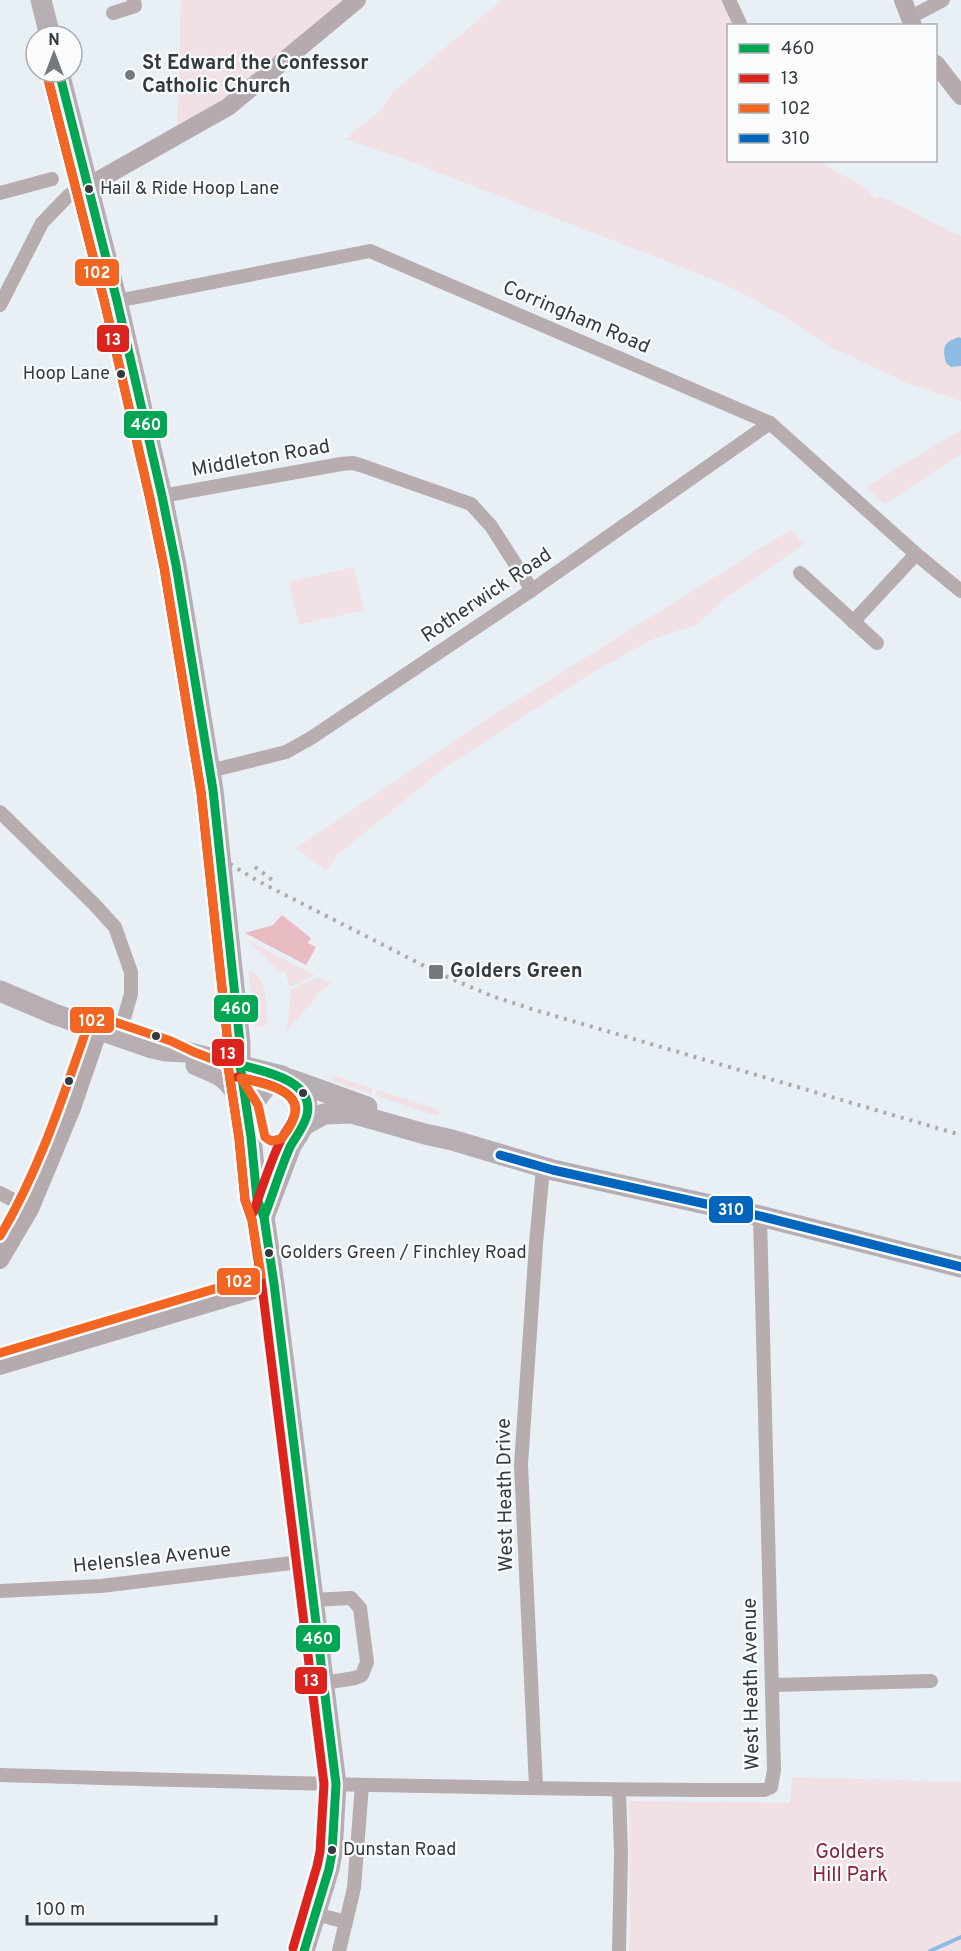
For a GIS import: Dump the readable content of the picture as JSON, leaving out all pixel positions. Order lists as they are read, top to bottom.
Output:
{
  "streets": {
    "street": [
      "Corringham Road",
      "Middleton Road",
      "Rotherwick Road",
      "West Heath Drive",
      "Helenslea Avenue",
      "West Heath Avenue"
    ]
  },
  "crossings": [
    ["Corringham Road", "Rotherwick Road"],
    ["Middleton Road", "Rotherwick Road"],
    ["West Heath Drive", "West Heath Avenue"]
  ],
  "parks": ["Golders Hill Park"],
  "places": {
    "other": [
      "St Edward the Confessor Catholic Church",
      "Hail & Ride Hoop Lane",
      "Hoop Lane",
      "Golders Green / Finchley Road",
      "Dunstan Road"
    ],
    "transit": ["Golders Green"]
  },
  "lines": [
    "transit line 460",
    "transit line 13",
    "transit line 102",
    "transit line 310"
  ],
  "legend": [
    "460",
    "13",
    "102",
    "310"
  ],
  "scale_bar": "100 m",
  "north": "top"
}
